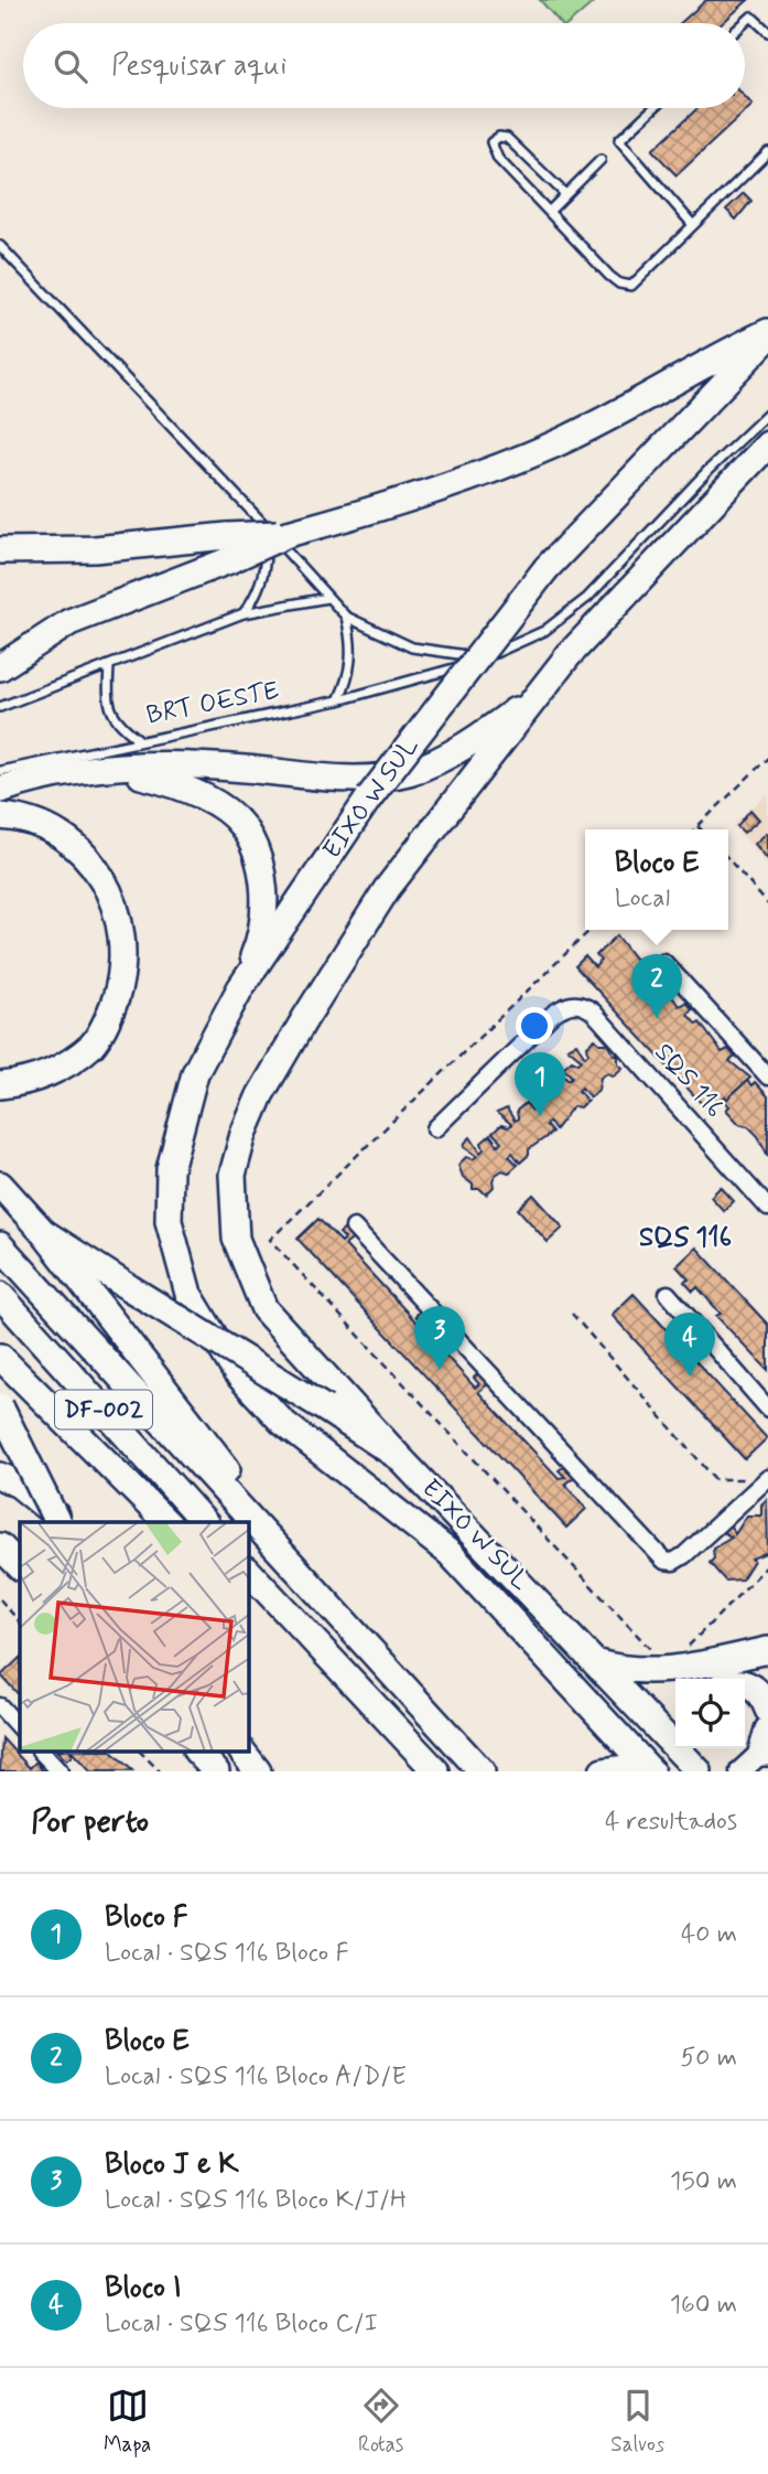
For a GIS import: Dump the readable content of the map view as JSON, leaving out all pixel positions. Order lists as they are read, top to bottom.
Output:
{
  "streets": {
    "main road": ["EIXO W SUL", "DF-002"],
    "street": ["SQS 116"],
    "lane": ["BRT OESTE"]
  },
  "districts": ["SQS 116"],
  "page": {
    "search": "Pesquisar aqui",
    "popup": ["Bloco E", "Local"],
    "pins": [
      "2",
      "1",
      "3",
      "4"
    ],
    "heading": ["Por perto", "4 resultados"],
    "list": [
      {
        "mark": "1",
        "name": "Bloco F",
        "note": "Local · SQS 116 Bloco F",
        "value": "40 m"
      },
      {
        "mark": "2",
        "name": "Bloco E",
        "note": "Local · SQS 116 Bloco A/D/E",
        "value": "50 m"
      },
      {
        "mark": "3",
        "name": "Bloco J e K",
        "note": "Local · SQS 116 Bloco K/J/H",
        "value": "150 m"
      },
      {
        "mark": "4",
        "name": "Bloco I",
        "note": "Local · SQS 116 Bloco C/I",
        "value": "160 m"
      }
    ],
    "nav": ["Mapa", "Rotas", "Salvos"]
  }
}
